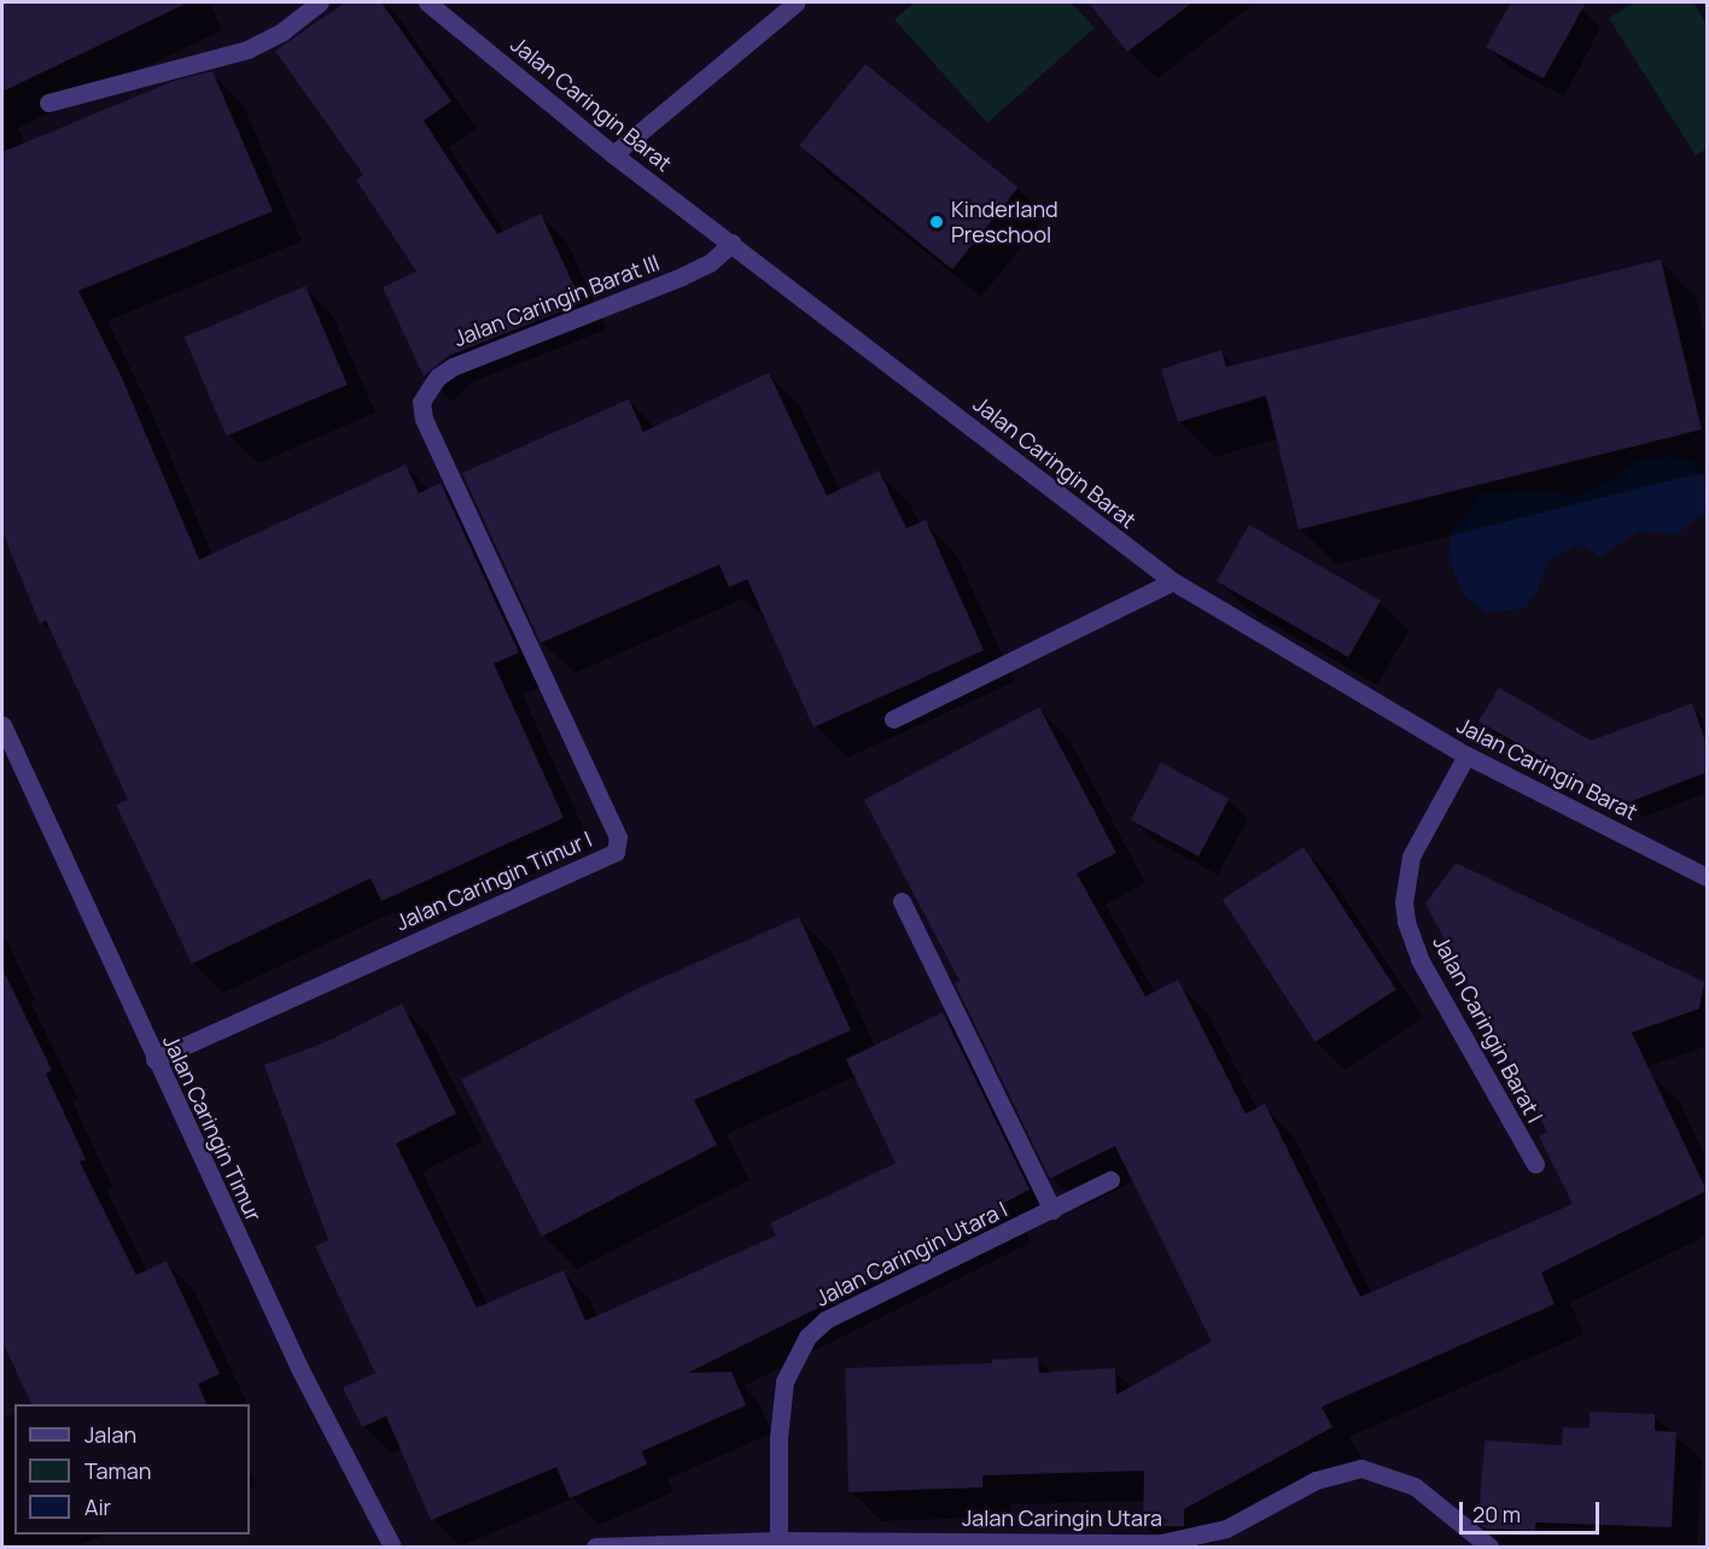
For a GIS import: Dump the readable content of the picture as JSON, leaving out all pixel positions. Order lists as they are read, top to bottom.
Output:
{
  "streets": {
    "street": [
      "Jalan Caringin Barat",
      "Jalan Caringin Barat III",
      "Jalan Caringin Timur I",
      "Jalan Caringin Barat I",
      "Jalan Caringin Timur",
      "Jalan Caringin Utara I",
      "Jalan Caringin Utara"
    ]
  },
  "crossings": [
    ["Jalan Caringin Barat", "Jalan Caringin Barat III"],
    ["Jalan Caringin Barat", "Jalan Caringin Barat I"],
    ["Jalan Caringin Barat III", "Jalan Caringin Timur I"],
    ["Jalan Caringin Timur I", "Jalan Caringin Timur"],
    ["Jalan Caringin Utara I", "Jalan Caringin Utara"]
  ],
  "places": ["Kinderland Preschool"],
  "legend": ["Jalan", "Taman", "Air"],
  "scale_bar": "20 m"
}
